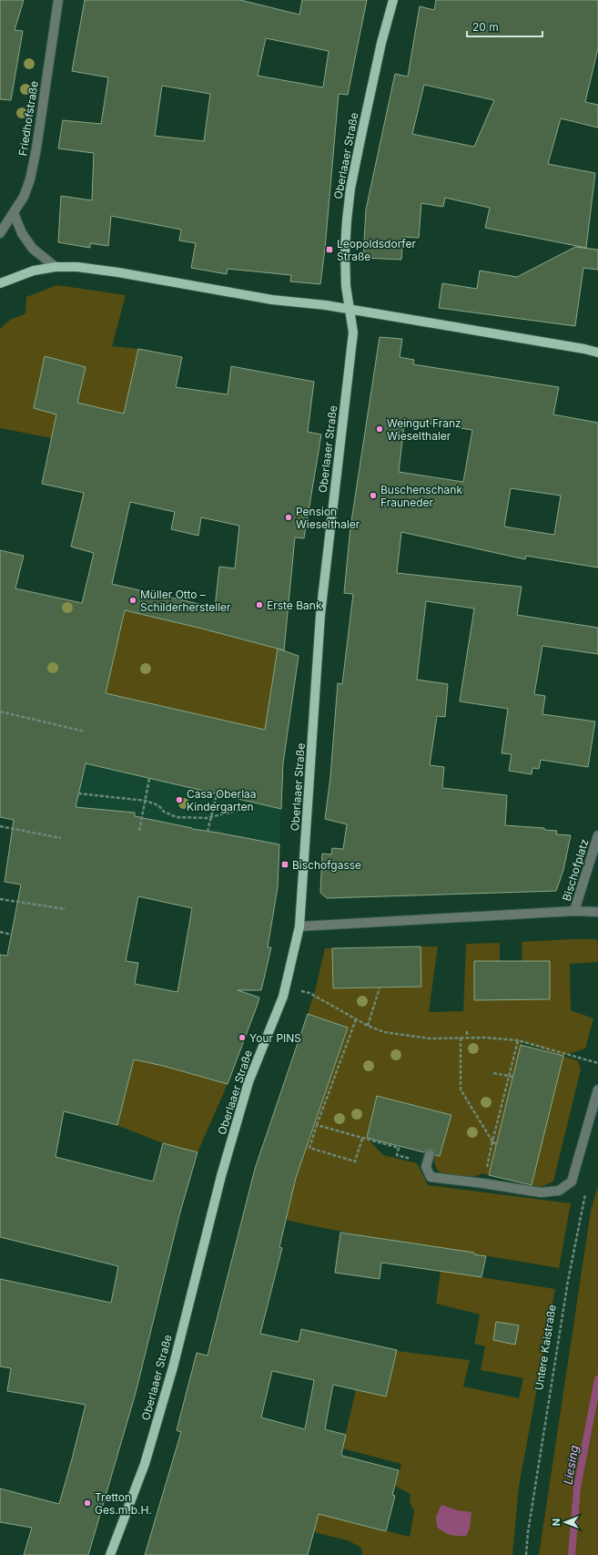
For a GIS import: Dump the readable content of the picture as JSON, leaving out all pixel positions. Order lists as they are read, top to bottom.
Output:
{
  "streets": {
    "main road": ["Oberlaaer Straße"],
    "street": ["Friedhofstraße", "Bischofplatz"],
    "path": ["Untere Kaistraße"]
  },
  "water": ["Liesing"],
  "places": {
    "transit": ["Leopoldsdorfer Straße", "Bischofgasse"],
    "other": [
      "Weingut Franz Wieselthaler",
      "Buschenschank Frauneder",
      "Pension Wieselthaler",
      "Müller Otto – Schilderhersteller",
      "Erste Bank",
      "Casa Oberlaa Kindergarten",
      "Your PINS",
      "Tretton Ges.m.b.H."
    ]
  },
  "scale_bar": "20 m",
  "north": "left"
}
